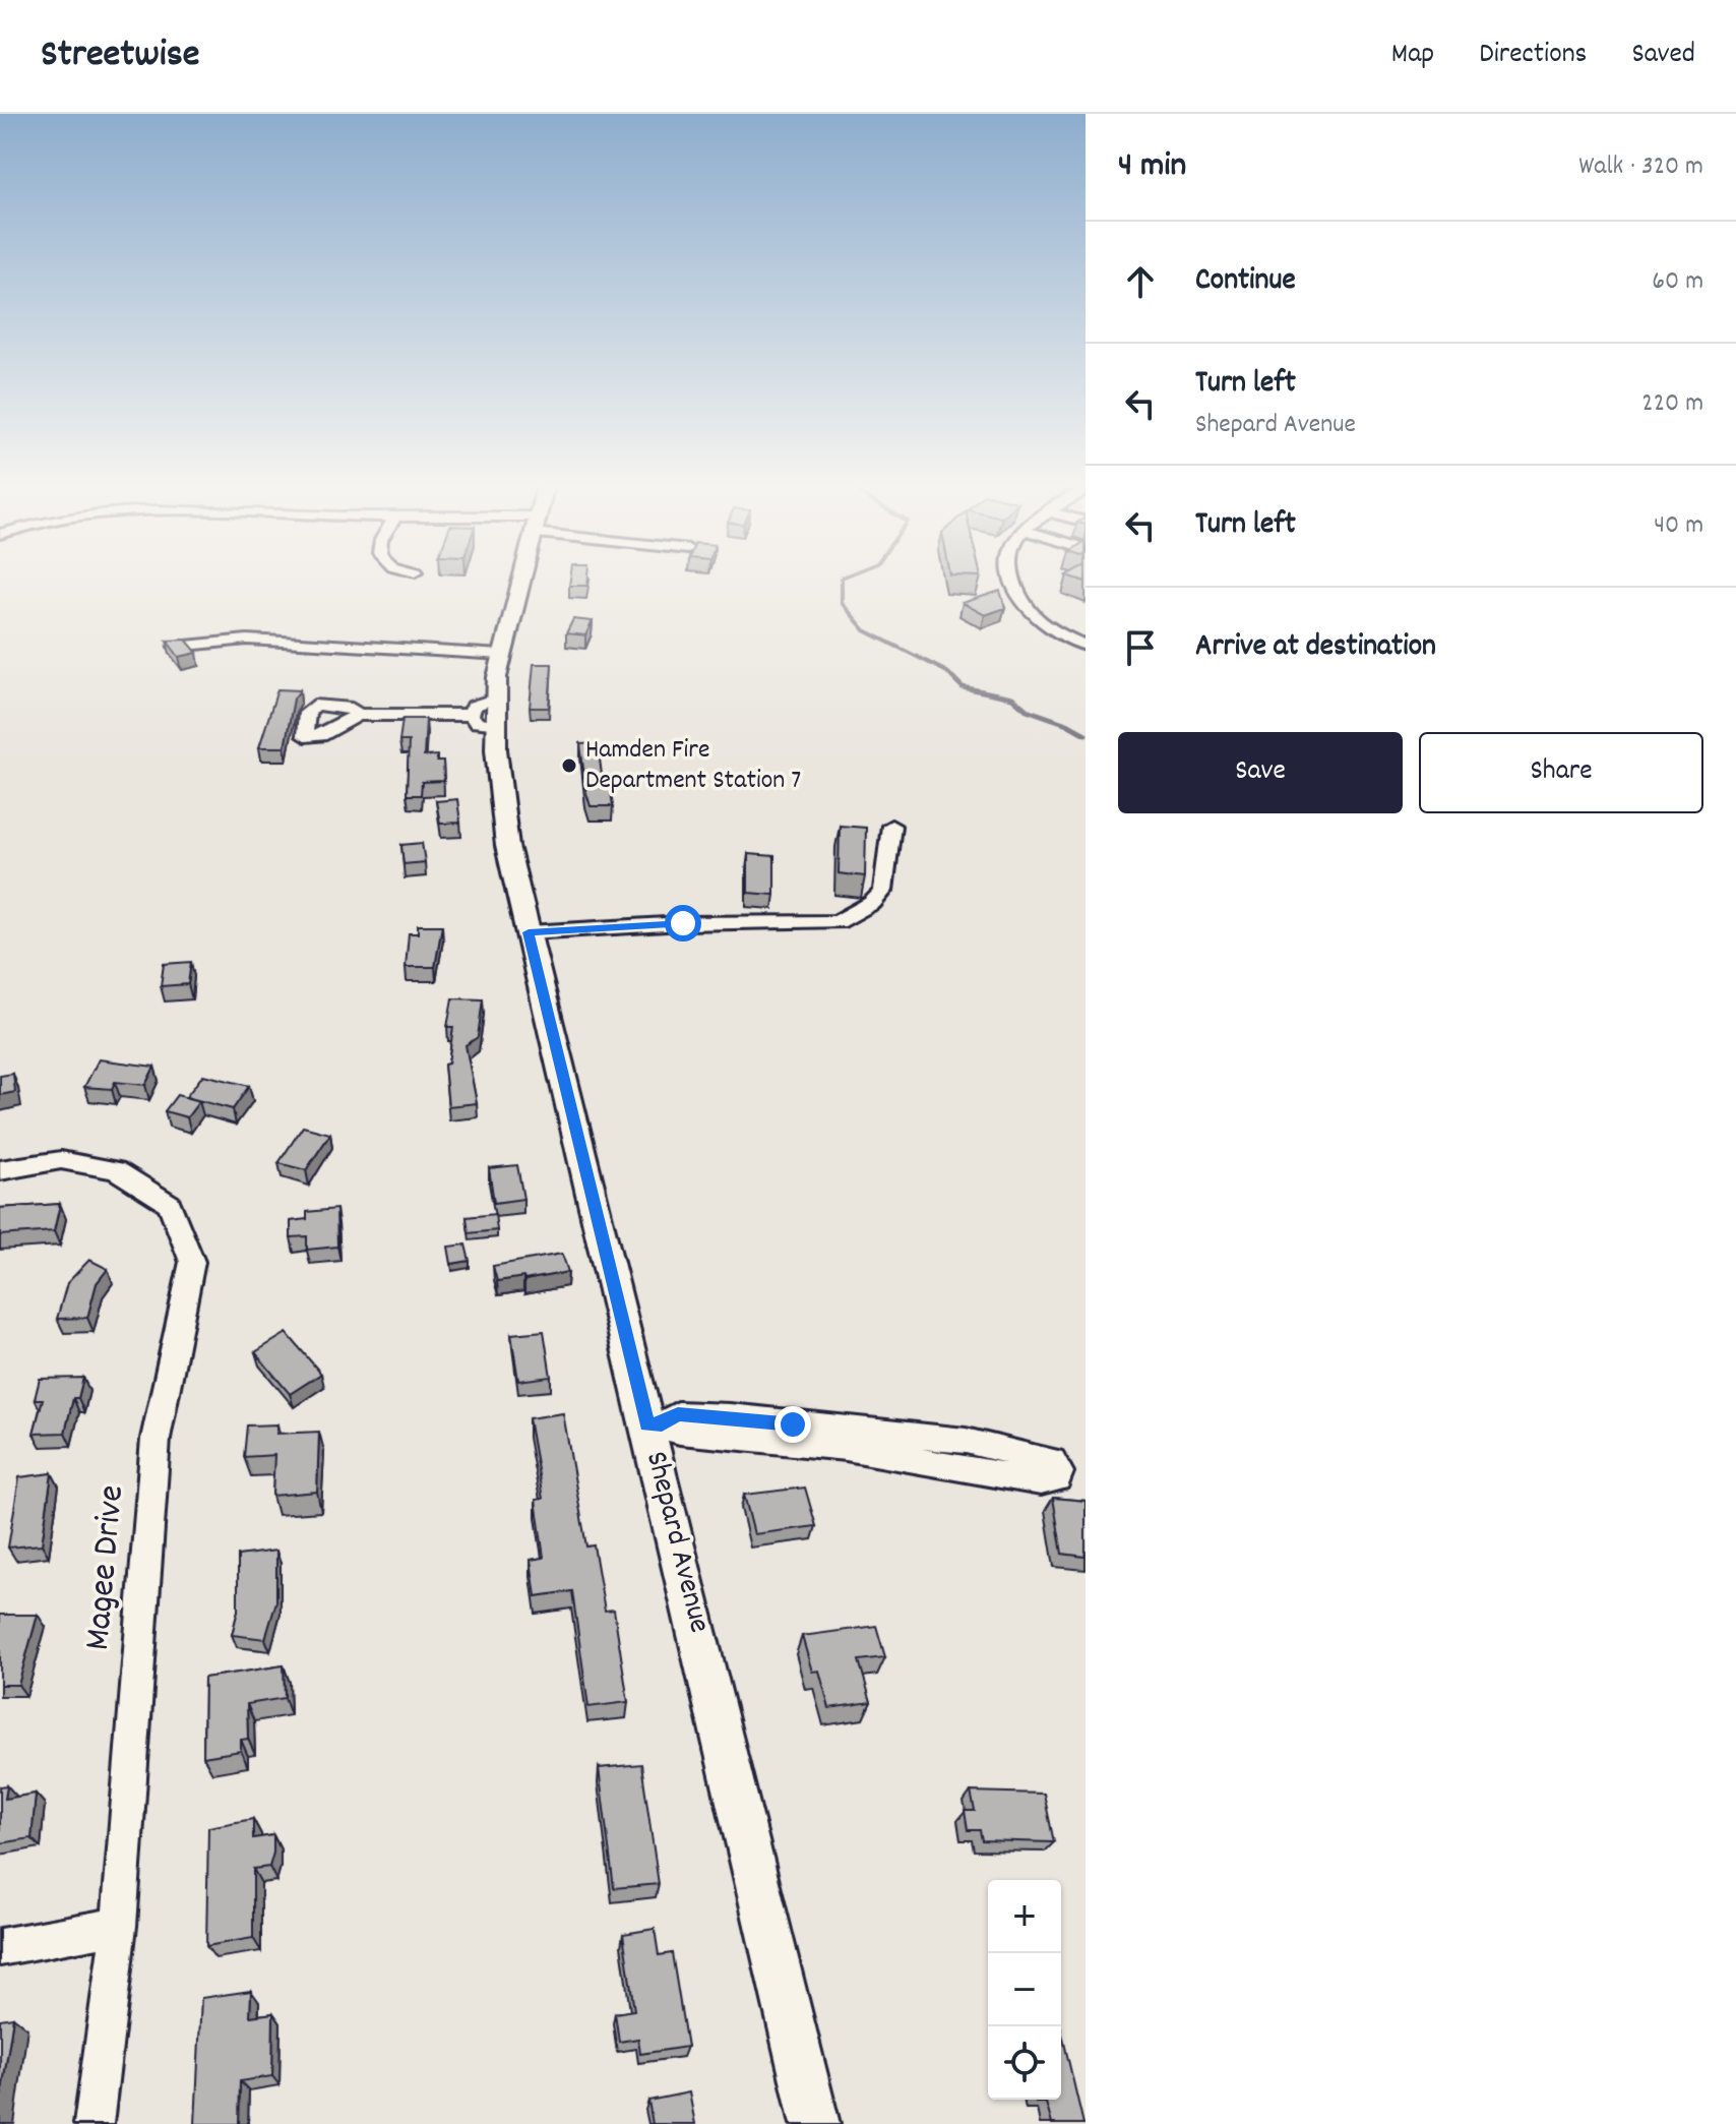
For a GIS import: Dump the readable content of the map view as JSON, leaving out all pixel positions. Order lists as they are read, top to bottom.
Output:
{
  "streets": {
    "main road": ["Shepard Avenue"],
    "street": ["Magee Drive"]
  },
  "places": ["Hamden Fire Department Station 7"],
  "page": {
    "header": "Streetwise",
    "nav": ["Map", "Directions", "Saved"],
    "heading": ["4 min", "Walk · 320 m"],
    "list": [
      ["Continue", "60 m"],
      ["Turn left", "Shepard Avenue", "220 m"],
      ["Turn left", "40 m"],
      "Arrive at destination"
    ],
    "buttons": ["Save", "Share"],
    "map_buttons": ["+", "−"]
  }
}
